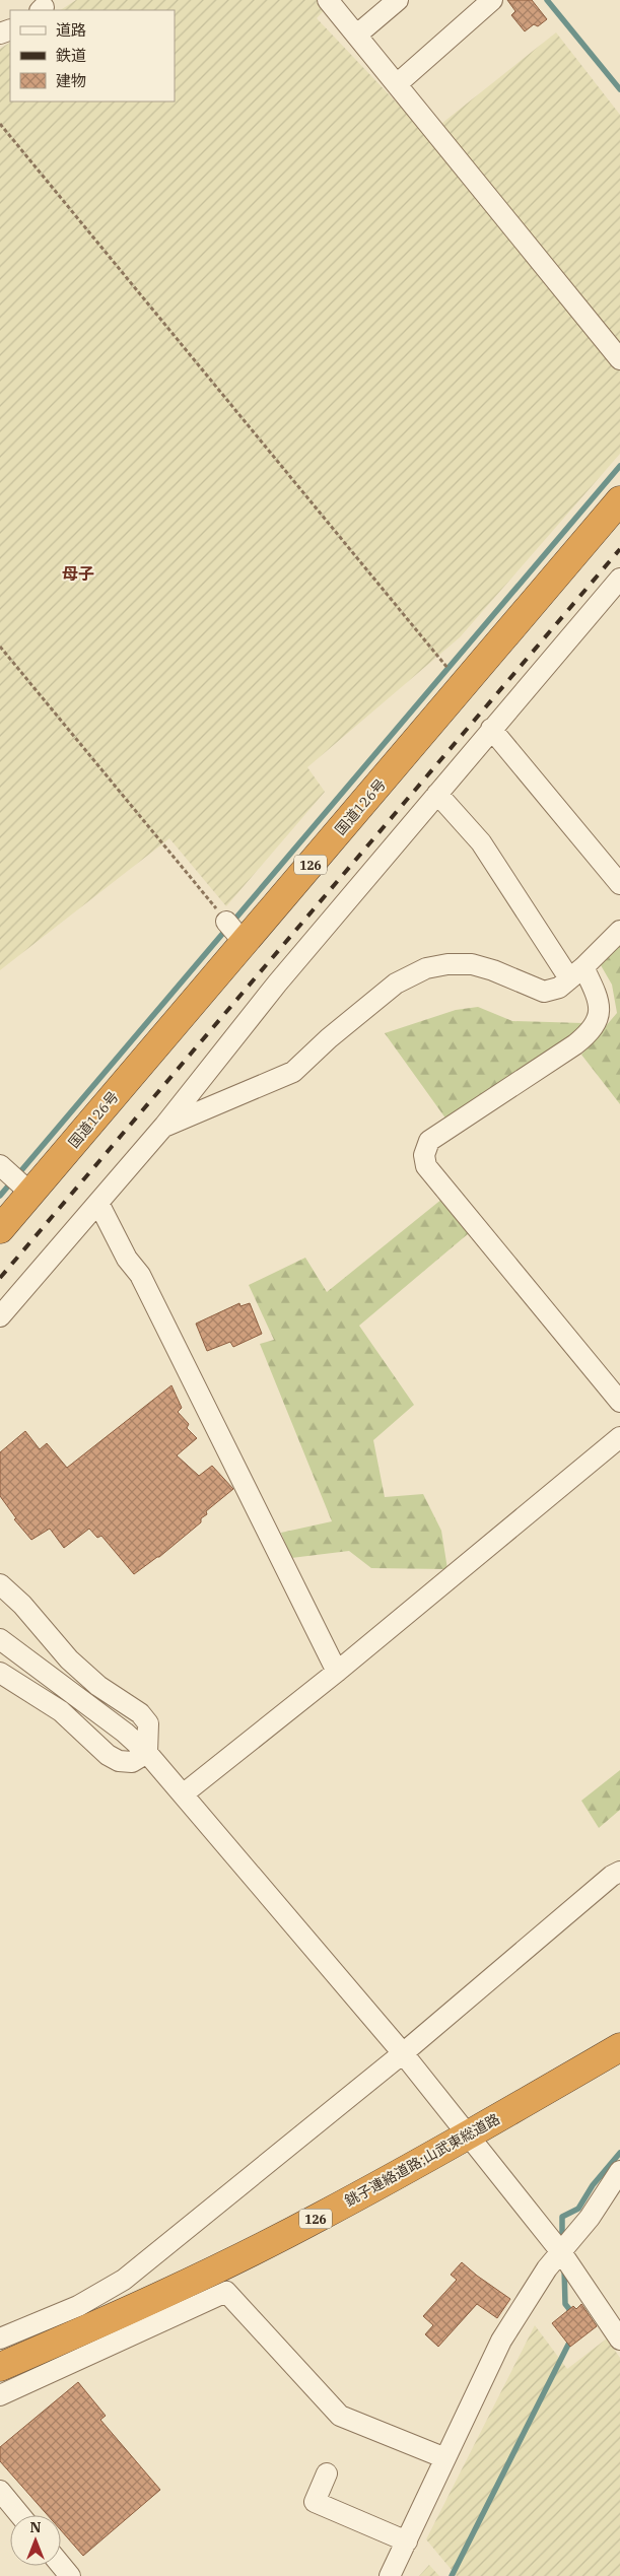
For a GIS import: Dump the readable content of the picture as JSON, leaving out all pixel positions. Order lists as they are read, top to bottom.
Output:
{
  "streets": {
    "highway": ["国道126号", "126", "銚子連絡道路;山武東総道路"]
  },
  "districts": ["母子"],
  "legend": ["道路", "鉄道", "建物"],
  "north": "top"
}
